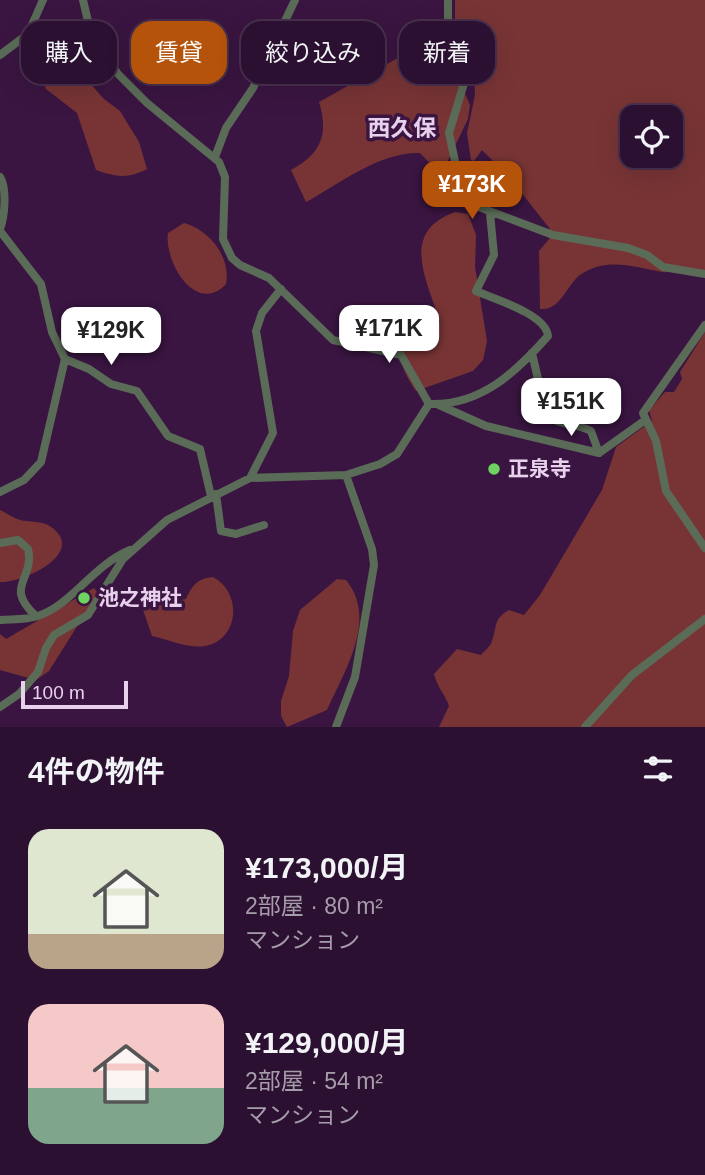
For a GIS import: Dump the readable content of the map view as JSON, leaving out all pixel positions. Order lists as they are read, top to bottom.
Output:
{
  "districts": ["西久保"],
  "places": ["正泉寺", "池之神社"],
  "scale_bar": "100 m",
  "page": {
    "chip": [
      "購入",
      "賃貸",
      "絞り込み",
      "新着"
    ],
    "price": [
      "¥173K",
      "¥171K",
      "¥129K",
      "¥151K"
    ],
    "scale": "100 m",
    "heading": "4件の物件",
    "list": [
      {
        "name": "¥173,000/月",
        "note": "2部屋 · 80 m² · マンション"
      },
      {
        "name": "¥129,000/月",
        "note": "2部屋 · 54 m² · マンション"
      }
    ]
  }
}
